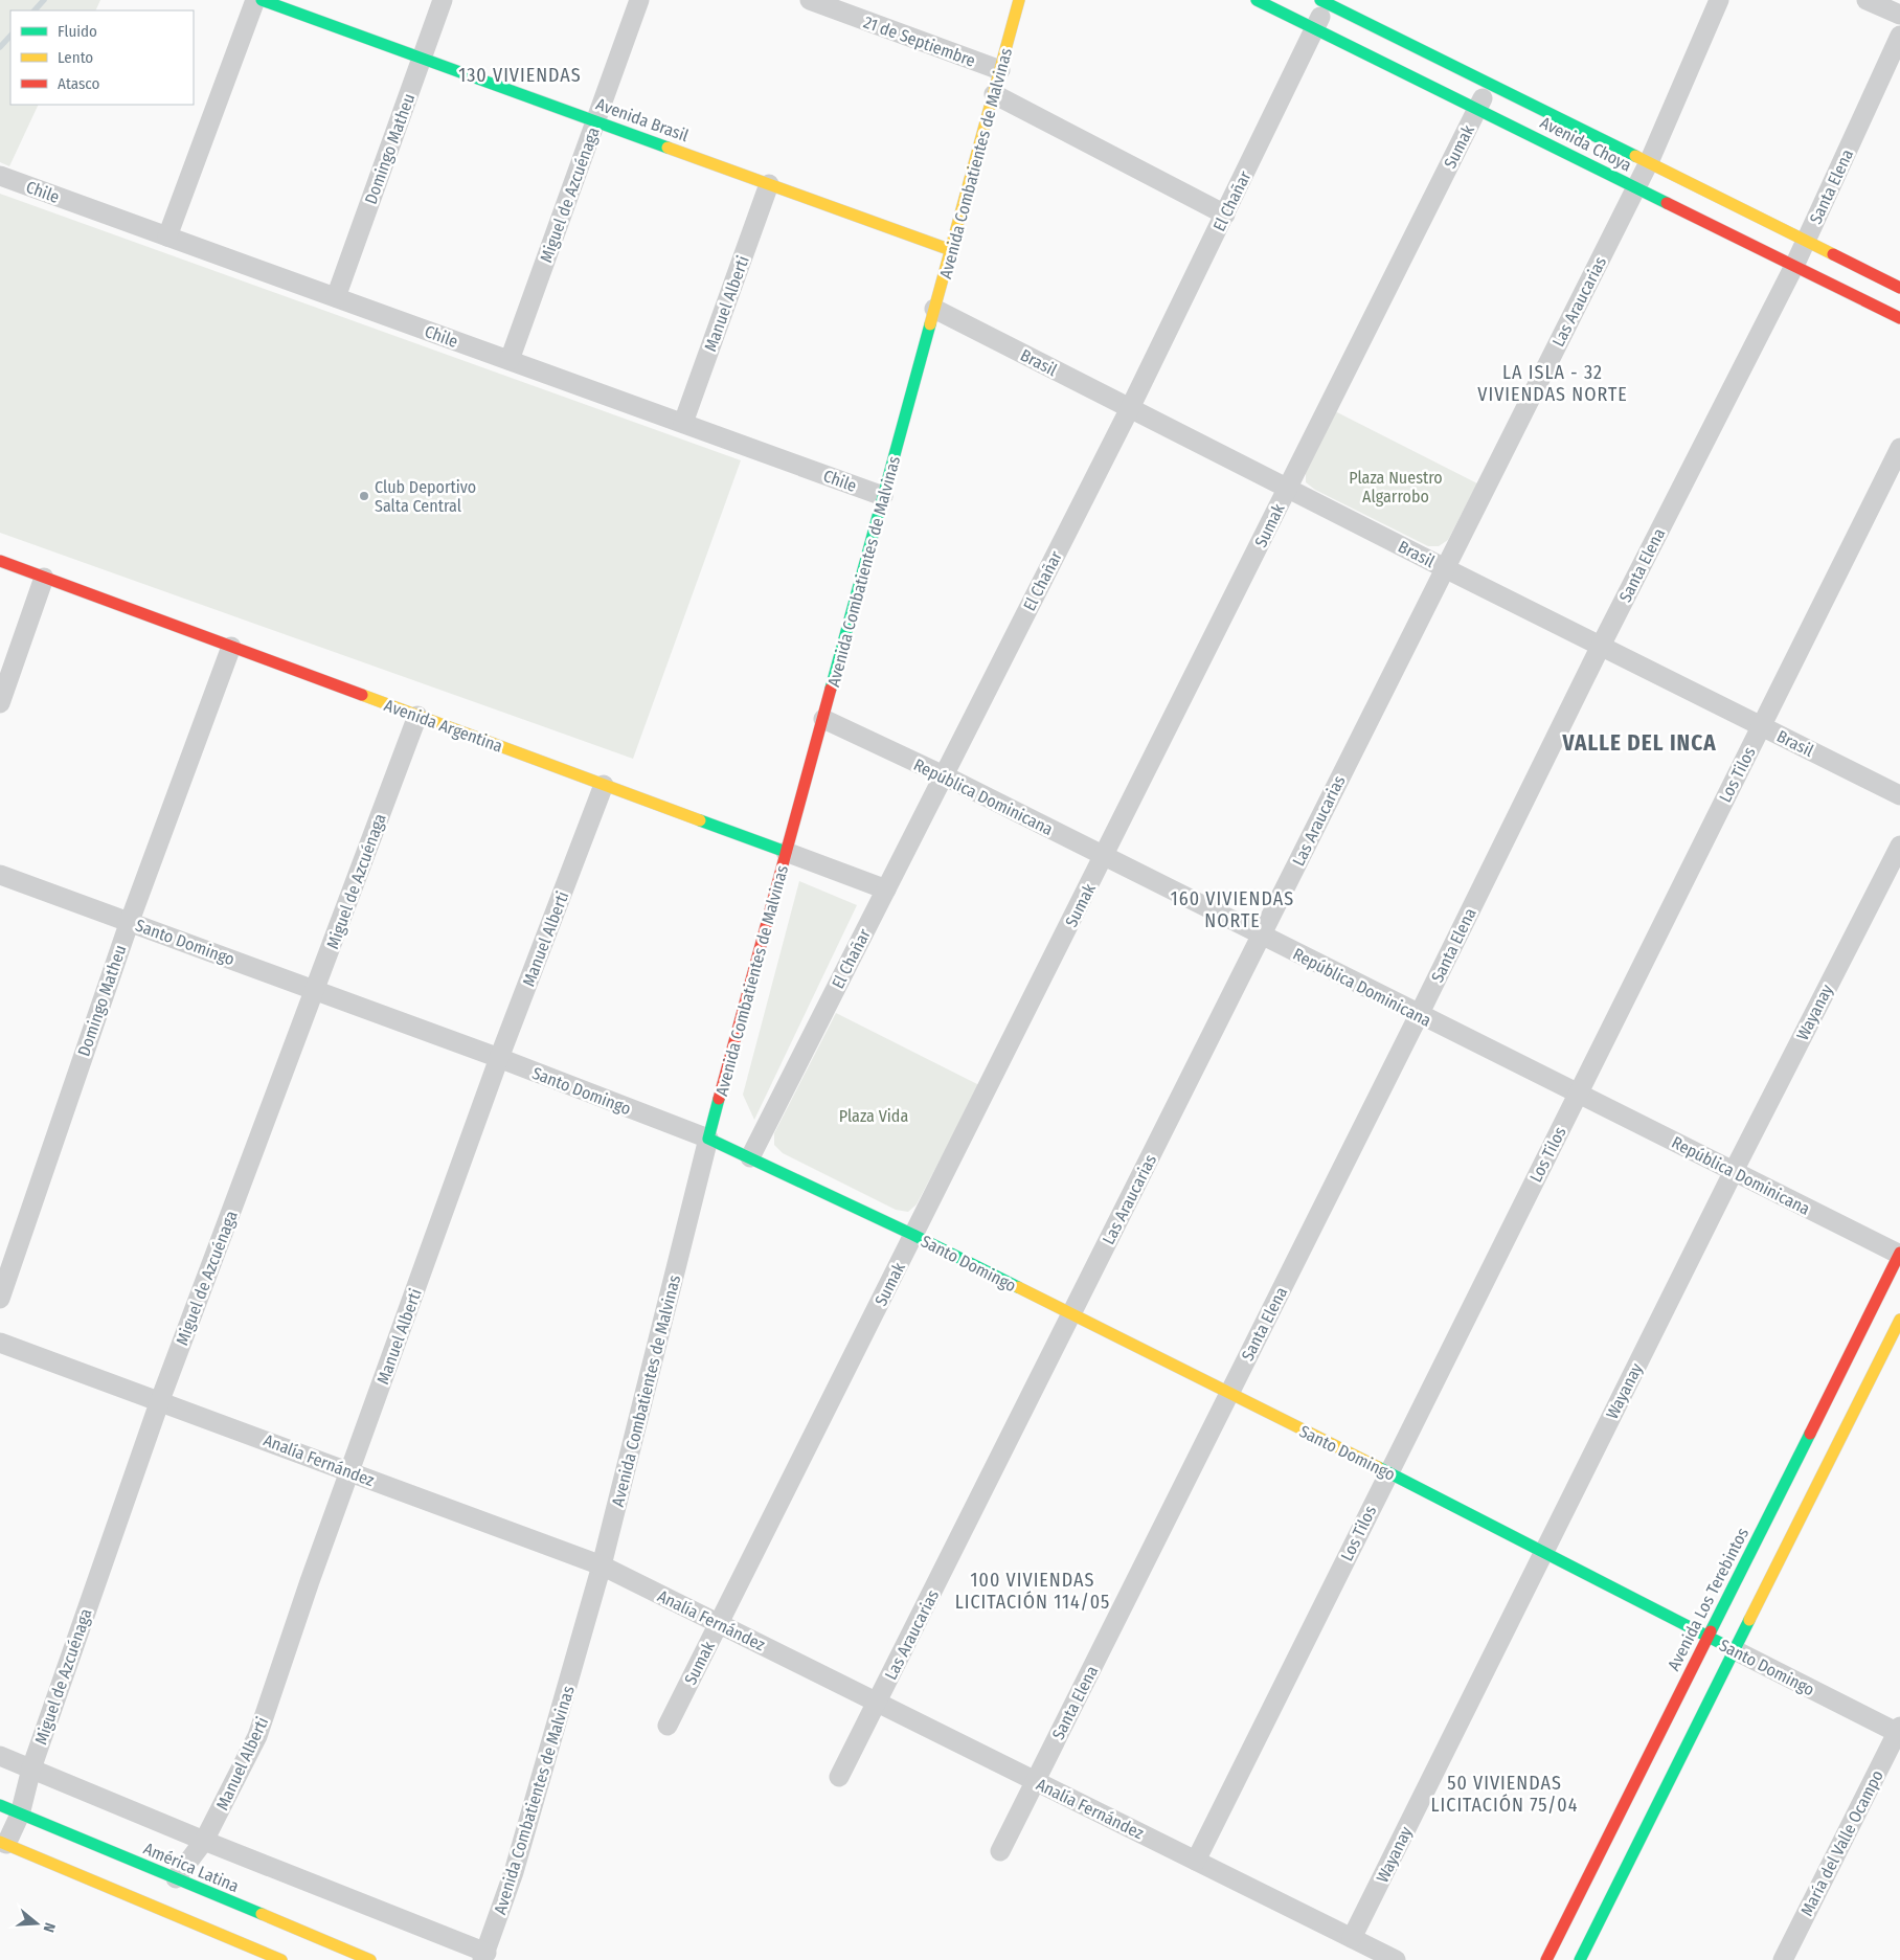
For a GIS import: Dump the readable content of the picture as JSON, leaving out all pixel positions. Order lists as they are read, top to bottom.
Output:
{
  "streets": {
    "street": [
      "21 de Septiembre",
      "Avenida Brasil",
      "Avenida Choya",
      "Sumak",
      "Domingo Matheu",
      "Avenida Combatientes de Malvinas",
      "Santa Elena",
      "Chile",
      "Miguel de Azcuénaga",
      "El Chañar",
      "Las Araucarias",
      "Manuel Alberti",
      "Brasil",
      "Avenida Argentina",
      "Los Tilos",
      "República Dominicana",
      "Santo Domingo",
      "Wayanay",
      "Analía Fernández",
      "Avenida Los Terebintos",
      "María del Valle Ocampo",
      "América Latina"
    ]
  },
  "crossings": [
    ["21 de Septiembre", "Avenida Combatientes de Malvinas"],
    ["Avenida Brasil", "Domingo Matheu"],
    ["Avenida Brasil", "Avenida Combatientes de Malvinas"],
    ["Avenida Brasil", "Miguel de Azcuénaga"],
    ["Avenida Brasil", "Manuel Alberti"],
    ["Avenida Choya", "Sumak"],
    ["Avenida Choya", "Santa Elena"],
    ["Avenida Choya", "El Chañar"],
    ["Avenida Choya", "Las Araucarias"],
    ["Sumak", "Brasil"],
    ["Sumak", "República Dominicana"],
    ["Sumak", "Santo Domingo"],
    ["Sumak", "Analía Fernández"],
    ["Domingo Matheu", "Chile"],
    ["Domingo Matheu", "Avenida Argentina"],
    ["Domingo Matheu", "Santo Domingo"],
    ["Avenida Combatientes de Malvinas", "Chile"],
    ["Avenida Combatientes de Malvinas", "Brasil"],
    ["Avenida Combatientes de Malvinas", "Avenida Argentina"],
    ["Avenida Combatientes de Malvinas", "República Dominicana"],
    ["Avenida Combatientes de Malvinas", "Santo Domingo"],
    ["Avenida Combatientes de Malvinas", "Analía Fernández"],
    ["Santa Elena", "Brasil"],
    ["Santa Elena", "República Dominicana"],
    ["Santa Elena", "Santo Domingo"],
    ["Santa Elena", "Analía Fernández"],
    ["Chile", "Miguel de Azcuénaga"],
    ["Chile", "Manuel Alberti"],
    ["Miguel de Azcuénaga", "Avenida Argentina"],
    ["Miguel de Azcuénaga", "Santo Domingo"],
    ["Miguel de Azcuénaga", "Analía Fernández"],
    ["Miguel de Azcuénaga", "América Latina"],
    ["El Chañar", "Brasil"],
    ["El Chañar", "Avenida Argentina"],
    ["El Chañar", "República Dominicana"],
    ["El Chañar", "Santo Domingo"],
    ["Las Araucarias", "Brasil"],
    ["Las Araucarias", "República Dominicana"],
    ["Las Araucarias", "Santo Domingo"],
    ["Las Araucarias", "Analía Fernández"],
    ["Manuel Alberti", "Avenida Argentina"],
    ["Manuel Alberti", "Santo Domingo"],
    ["Manuel Alberti", "Analía Fernández"],
    ["Manuel Alberti", "América Latina"],
    ["Brasil", "Los Tilos"],
    ["Los Tilos", "República Dominicana"],
    ["Los Tilos", "Santo Domingo"],
    ["Los Tilos", "Analía Fernández"],
    ["República Dominicana", "Wayanay"],
    ["República Dominicana", "Avenida Los Terebintos"],
    ["Santo Domingo", "Wayanay"],
    ["Santo Domingo", "Avenida Los Terebintos"],
    ["Santo Domingo", "María del Valle Ocampo"],
    ["Wayanay", "Analía Fernández"]
  ],
  "districts": [
    "130 VIVIENDAS",
    "LA ISLA - 32 VIVIENDAS NORTE",
    "VALLE DEL INCA",
    "160 VIVIENDAS NORTE",
    "100 VIVIENDAS LICITACIÓN 114/05",
    "50 VIVIENDAS LICITACIÓN 75/04"
  ],
  "parks": ["Plaza Nuestro Algarrobo", "Plaza Vida"],
  "places": ["Club Deportivo Salta Central"],
  "legend": ["Fluido", "Lento", "Atasco"],
  "north": "right"
}
